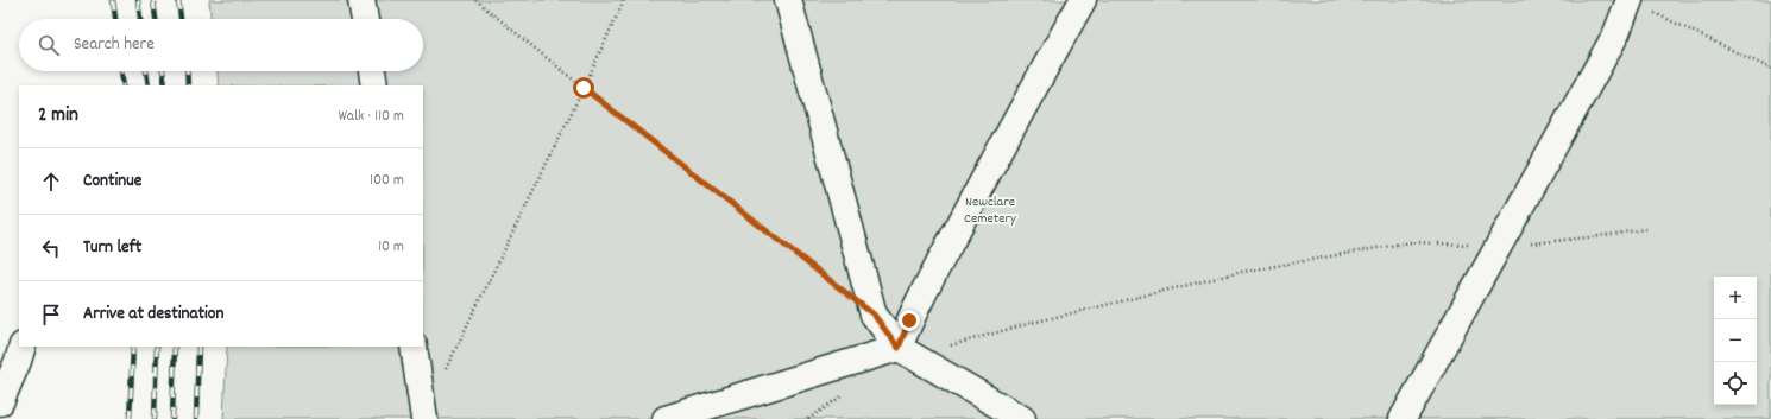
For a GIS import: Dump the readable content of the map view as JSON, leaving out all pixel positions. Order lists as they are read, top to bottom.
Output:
{
  "parks": ["Newclare Cemetery"],
  "page": {
    "search": "Search here",
    "heading": ["2 min", "Walk · 110 m"],
    "list": [
      ["Continue", "100 m"],
      ["Turn left", "10 m"],
      "Arrive at destination"
    ],
    "map_buttons": ["+", "−"]
  }
}
